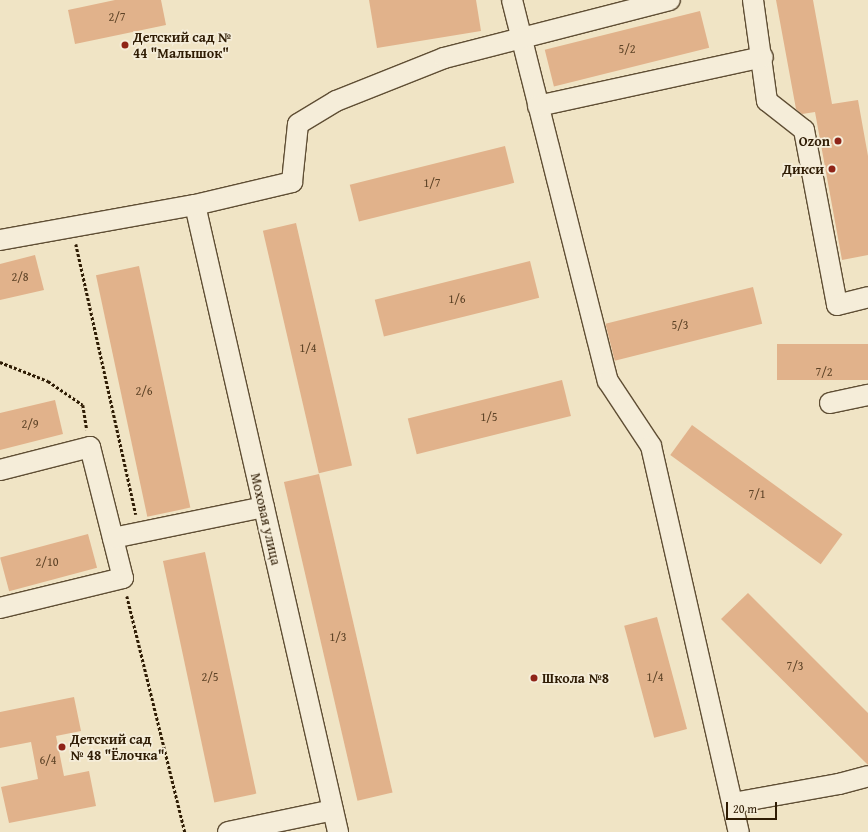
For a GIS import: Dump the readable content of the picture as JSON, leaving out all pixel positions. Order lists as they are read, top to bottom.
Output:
{
  "streets": {
    "street": ["Моховая улица"]
  },
  "places": [
    "Детский сад № 44 \"Малышок\"",
    "Ozon",
    "Дикси",
    "Школа №8",
    "Детский сад № 48 \"Ёлочка\""
  ],
  "house_numbers": [
    "2/7",
    "5/2",
    "1/7",
    "2/8",
    "1/6",
    "5/3",
    "1/4",
    "7/2",
    "2/6",
    "1/5",
    "2/9",
    "7/1",
    "2/10",
    "1/3",
    "7/3",
    "2/5",
    "1/4",
    "6/4"
  ],
  "scale_bar": "20 m"
}
